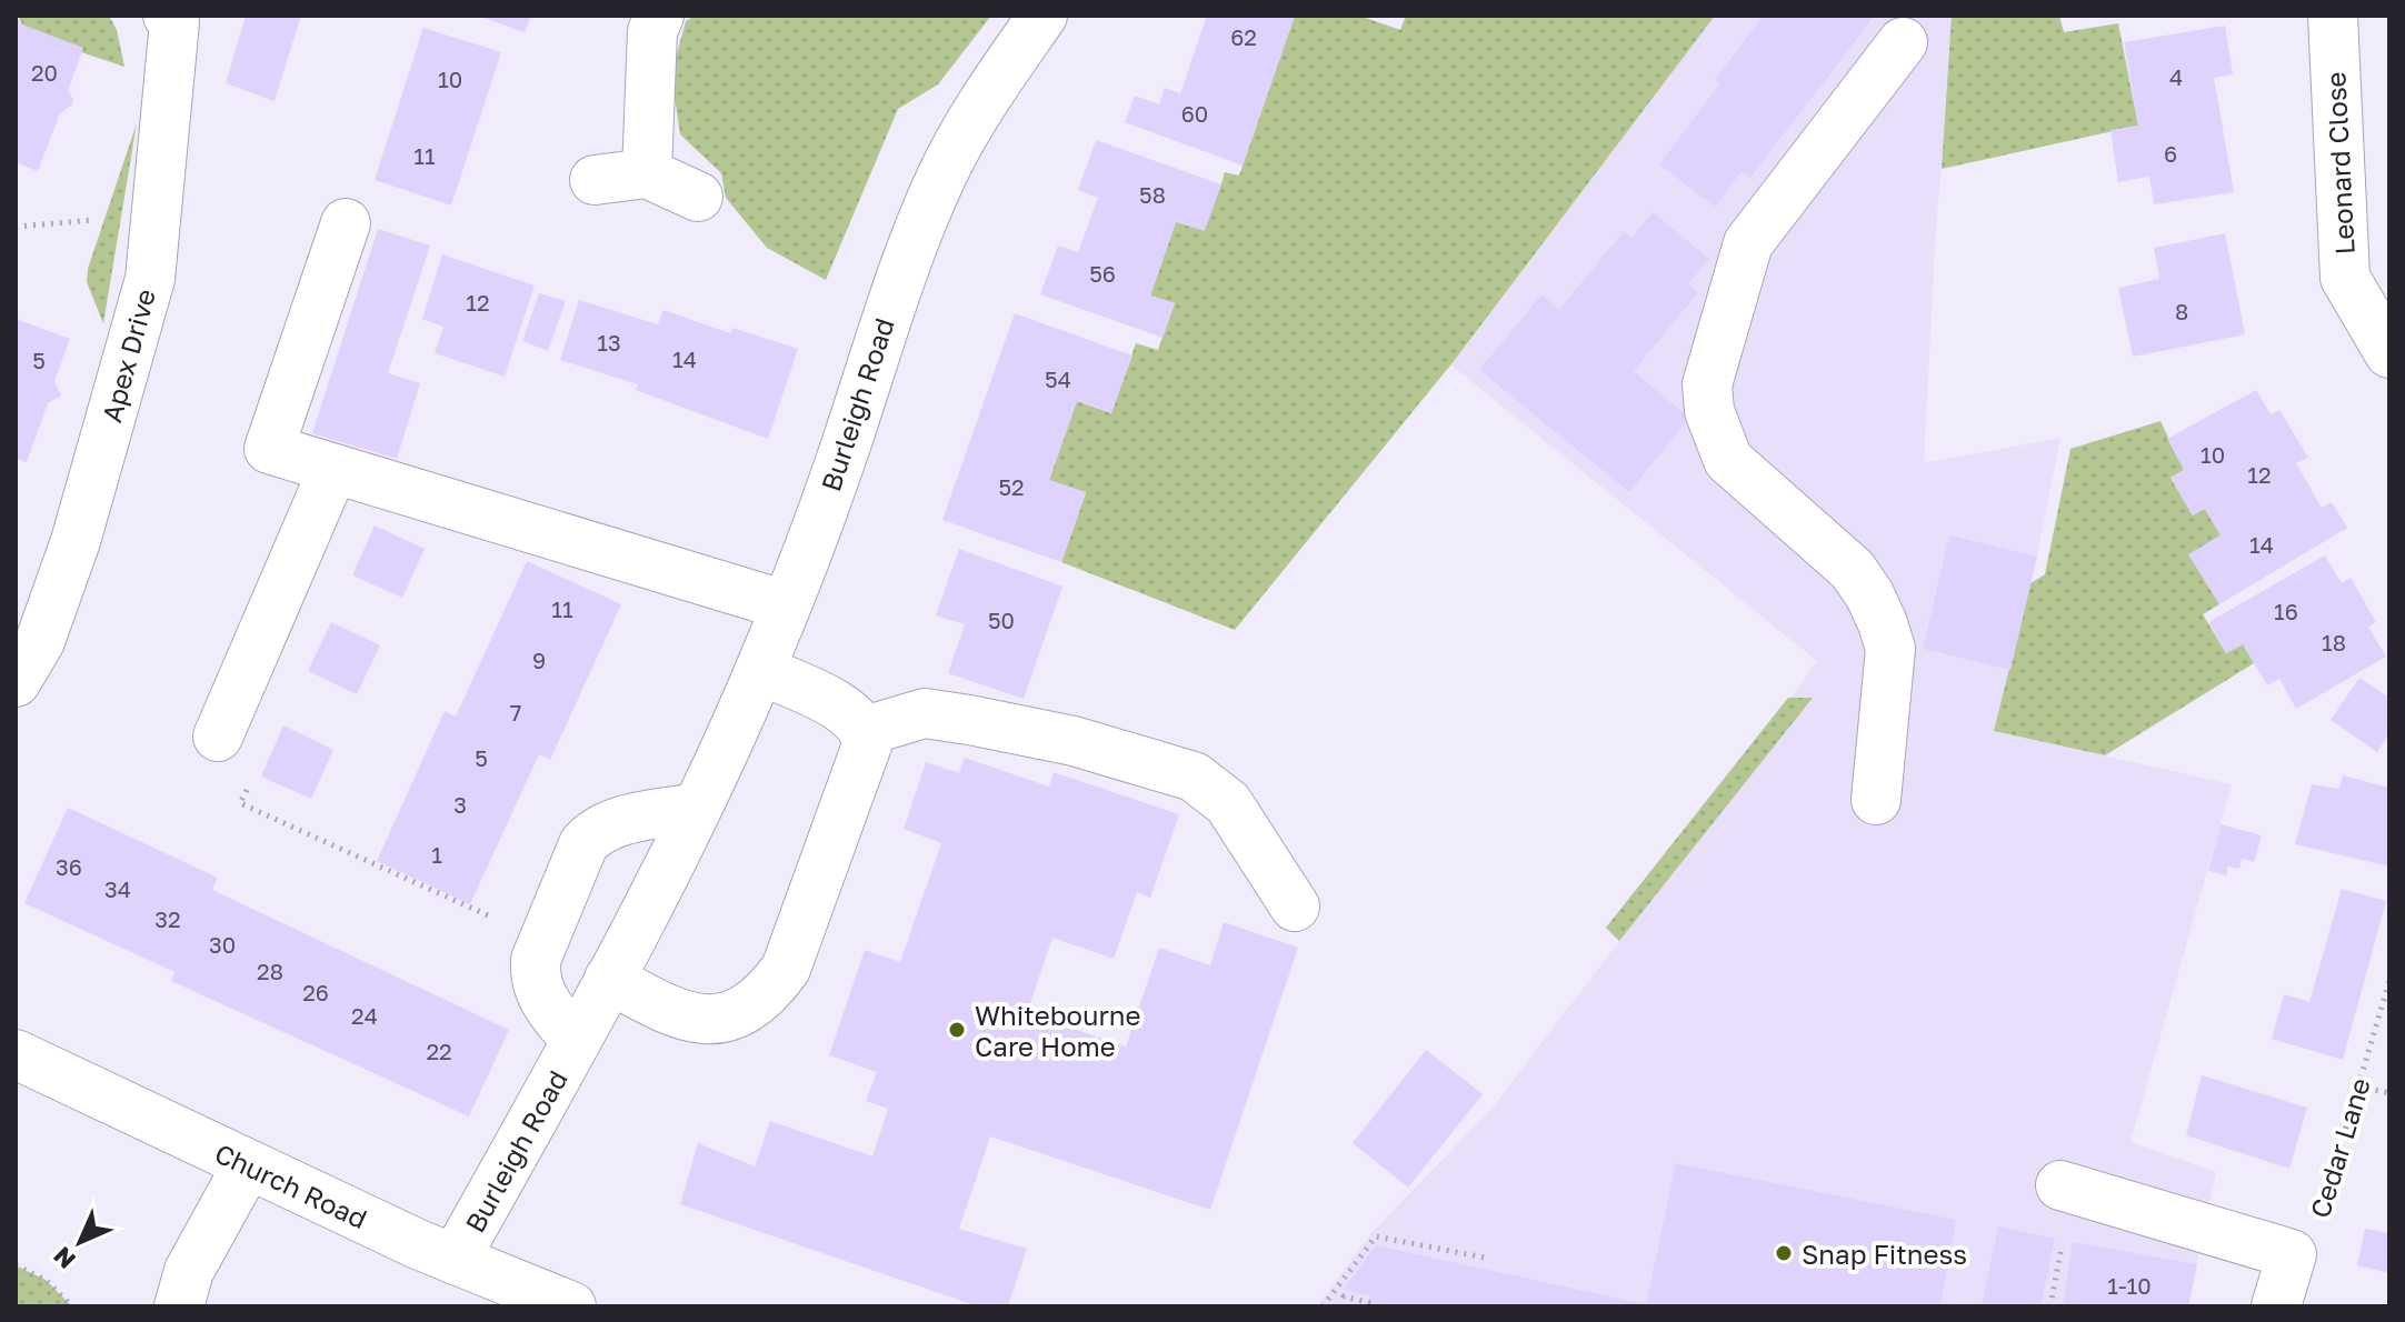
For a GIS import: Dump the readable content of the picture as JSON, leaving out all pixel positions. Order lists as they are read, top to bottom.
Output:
{
  "streets": {
    "street": [
      "Leonard Close",
      "Apex Drive",
      "Burleigh Road",
      "Church Road"
    ],
    "path": ["Cedar Lane"]
  },
  "crossings": [
    ["Burleigh Road", "Church Road"]
  ],
  "places": ["Whitebourne Care Home", "Snap Fitness"],
  "house_numbers": [
    "62",
    "20",
    "4",
    "10",
    "60",
    "6",
    "11",
    "58",
    "56",
    "12",
    "8",
    "13",
    "14",
    "5",
    "54",
    "10",
    "12",
    "52",
    "14",
    "11",
    "16",
    "50",
    "18",
    "9",
    "7",
    "5",
    "3",
    "1",
    "36",
    "34",
    "32",
    "30",
    "28",
    "26",
    "24",
    "22",
    "1-10"
  ],
  "north": "bottom left"
}
